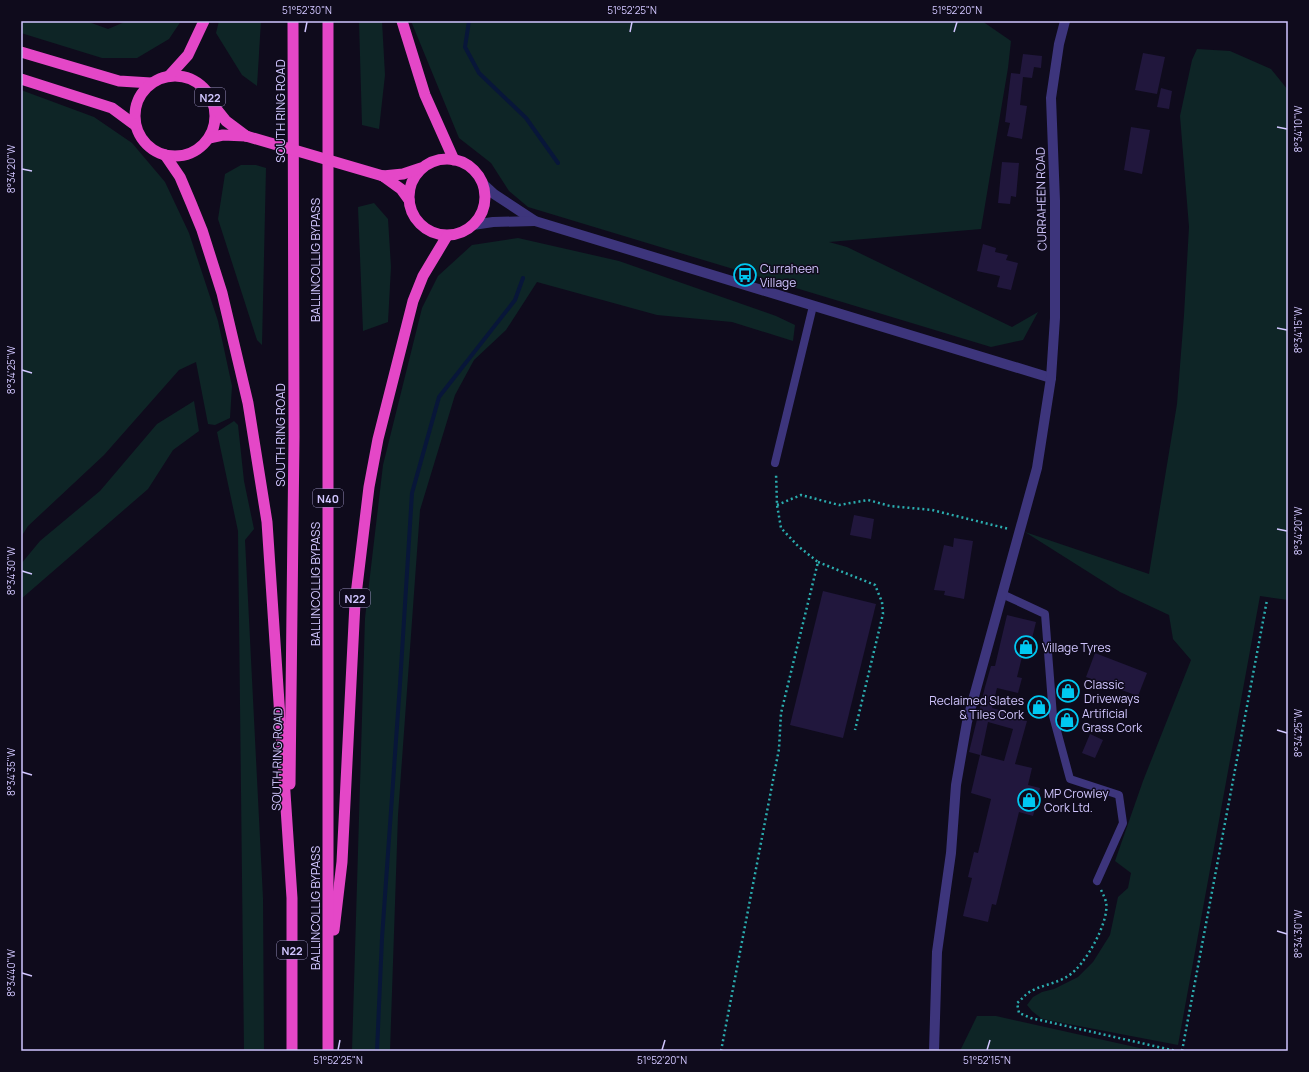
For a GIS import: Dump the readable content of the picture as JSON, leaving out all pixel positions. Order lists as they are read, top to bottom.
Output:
{
  "streets": {
    "highway": [
      "N22",
      "SOUTH RING ROAD",
      "BALLINCOLLIG BYPASS",
      "N40"
    ],
    "street": ["CURRAHEEN ROAD"]
  },
  "crossings": [
    ["N22", "SOUTH RING ROAD"],
    ["N22", "BALLINCOLLIG BYPASS"],
    ["SOUTH RING ROAD", "BALLINCOLLIG BYPASS"]
  ],
  "places": {
    "bus stop": ["Curraheen Village"],
    "shop": [
      "Village Tyres",
      "Classic Driveways",
      "Reclaimed Slates & Tiles Cork",
      "Artificial Grass Cork",
      "MP Crowley Cork Ltd."
    ]
  },
  "coordinates": [
    "51°52'30\"N",
    "51°52'25\"N",
    "51°52'20\"N",
    "8°34'10\"W",
    "8°34'20\"W",
    "8°34'15\"W",
    "8°34'25\"W",
    "8°34'30\"W",
    "8°34'35\"W",
    "8°34'40\"W",
    "51°52'15\"N"
  ]
}
